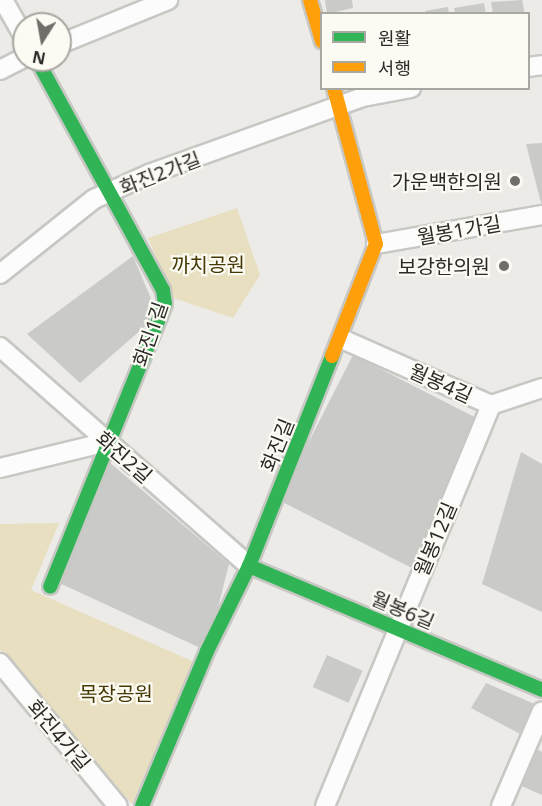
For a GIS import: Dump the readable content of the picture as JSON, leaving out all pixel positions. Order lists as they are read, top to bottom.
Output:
{
  "streets": {
    "street": [
      "화진2가길",
      "월봉1가길",
      "화진1길",
      "월봉4길",
      "화진길",
      "화진2길",
      "월봉12길",
      "월봉6길",
      "화진4가길"
    ]
  },
  "crossings": [
    ["화진2가길", "화진1길"],
    ["월봉1가길", "화진길"],
    ["화진1길", "화진2길"],
    ["월봉4길", "화진길"],
    ["월봉4길", "월봉12길"],
    ["화진길", "화진2길"],
    ["화진길", "월봉6길"],
    ["화진2길", "월봉6길"],
    ["월봉12길", "월봉6길"]
  ],
  "parks": ["까치공원", "목장공원"],
  "places": ["가운백한의원", "보강한의원"],
  "legend": ["원활", "서행"],
  "north": "bottom"
}
